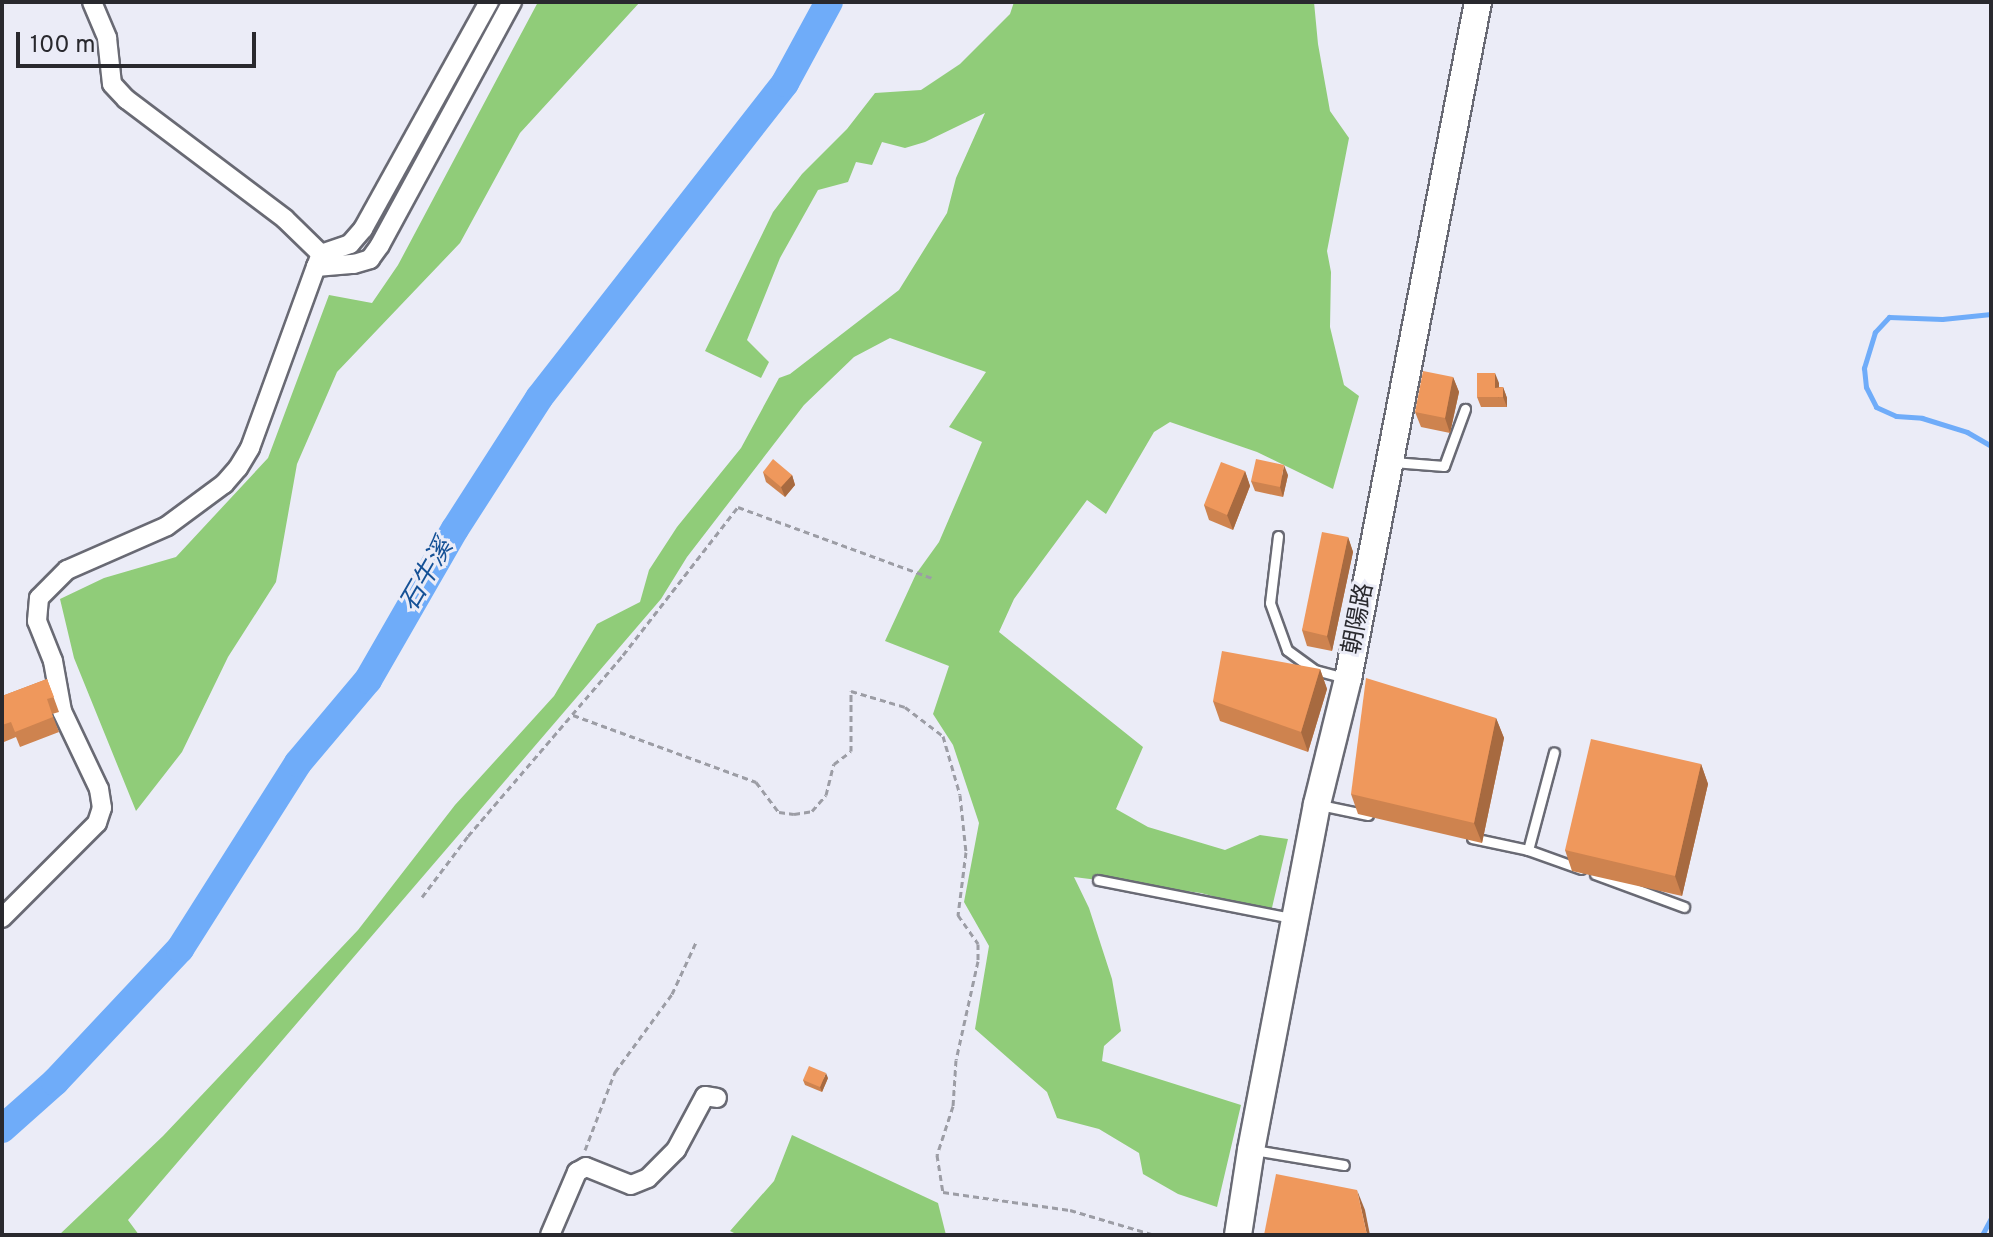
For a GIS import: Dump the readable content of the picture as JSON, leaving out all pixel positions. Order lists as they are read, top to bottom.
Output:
{
  "streets": {
    "main road": ["朝陽路"]
  },
  "water": ["石牛溪"],
  "scale_bar": "100 m"
}
